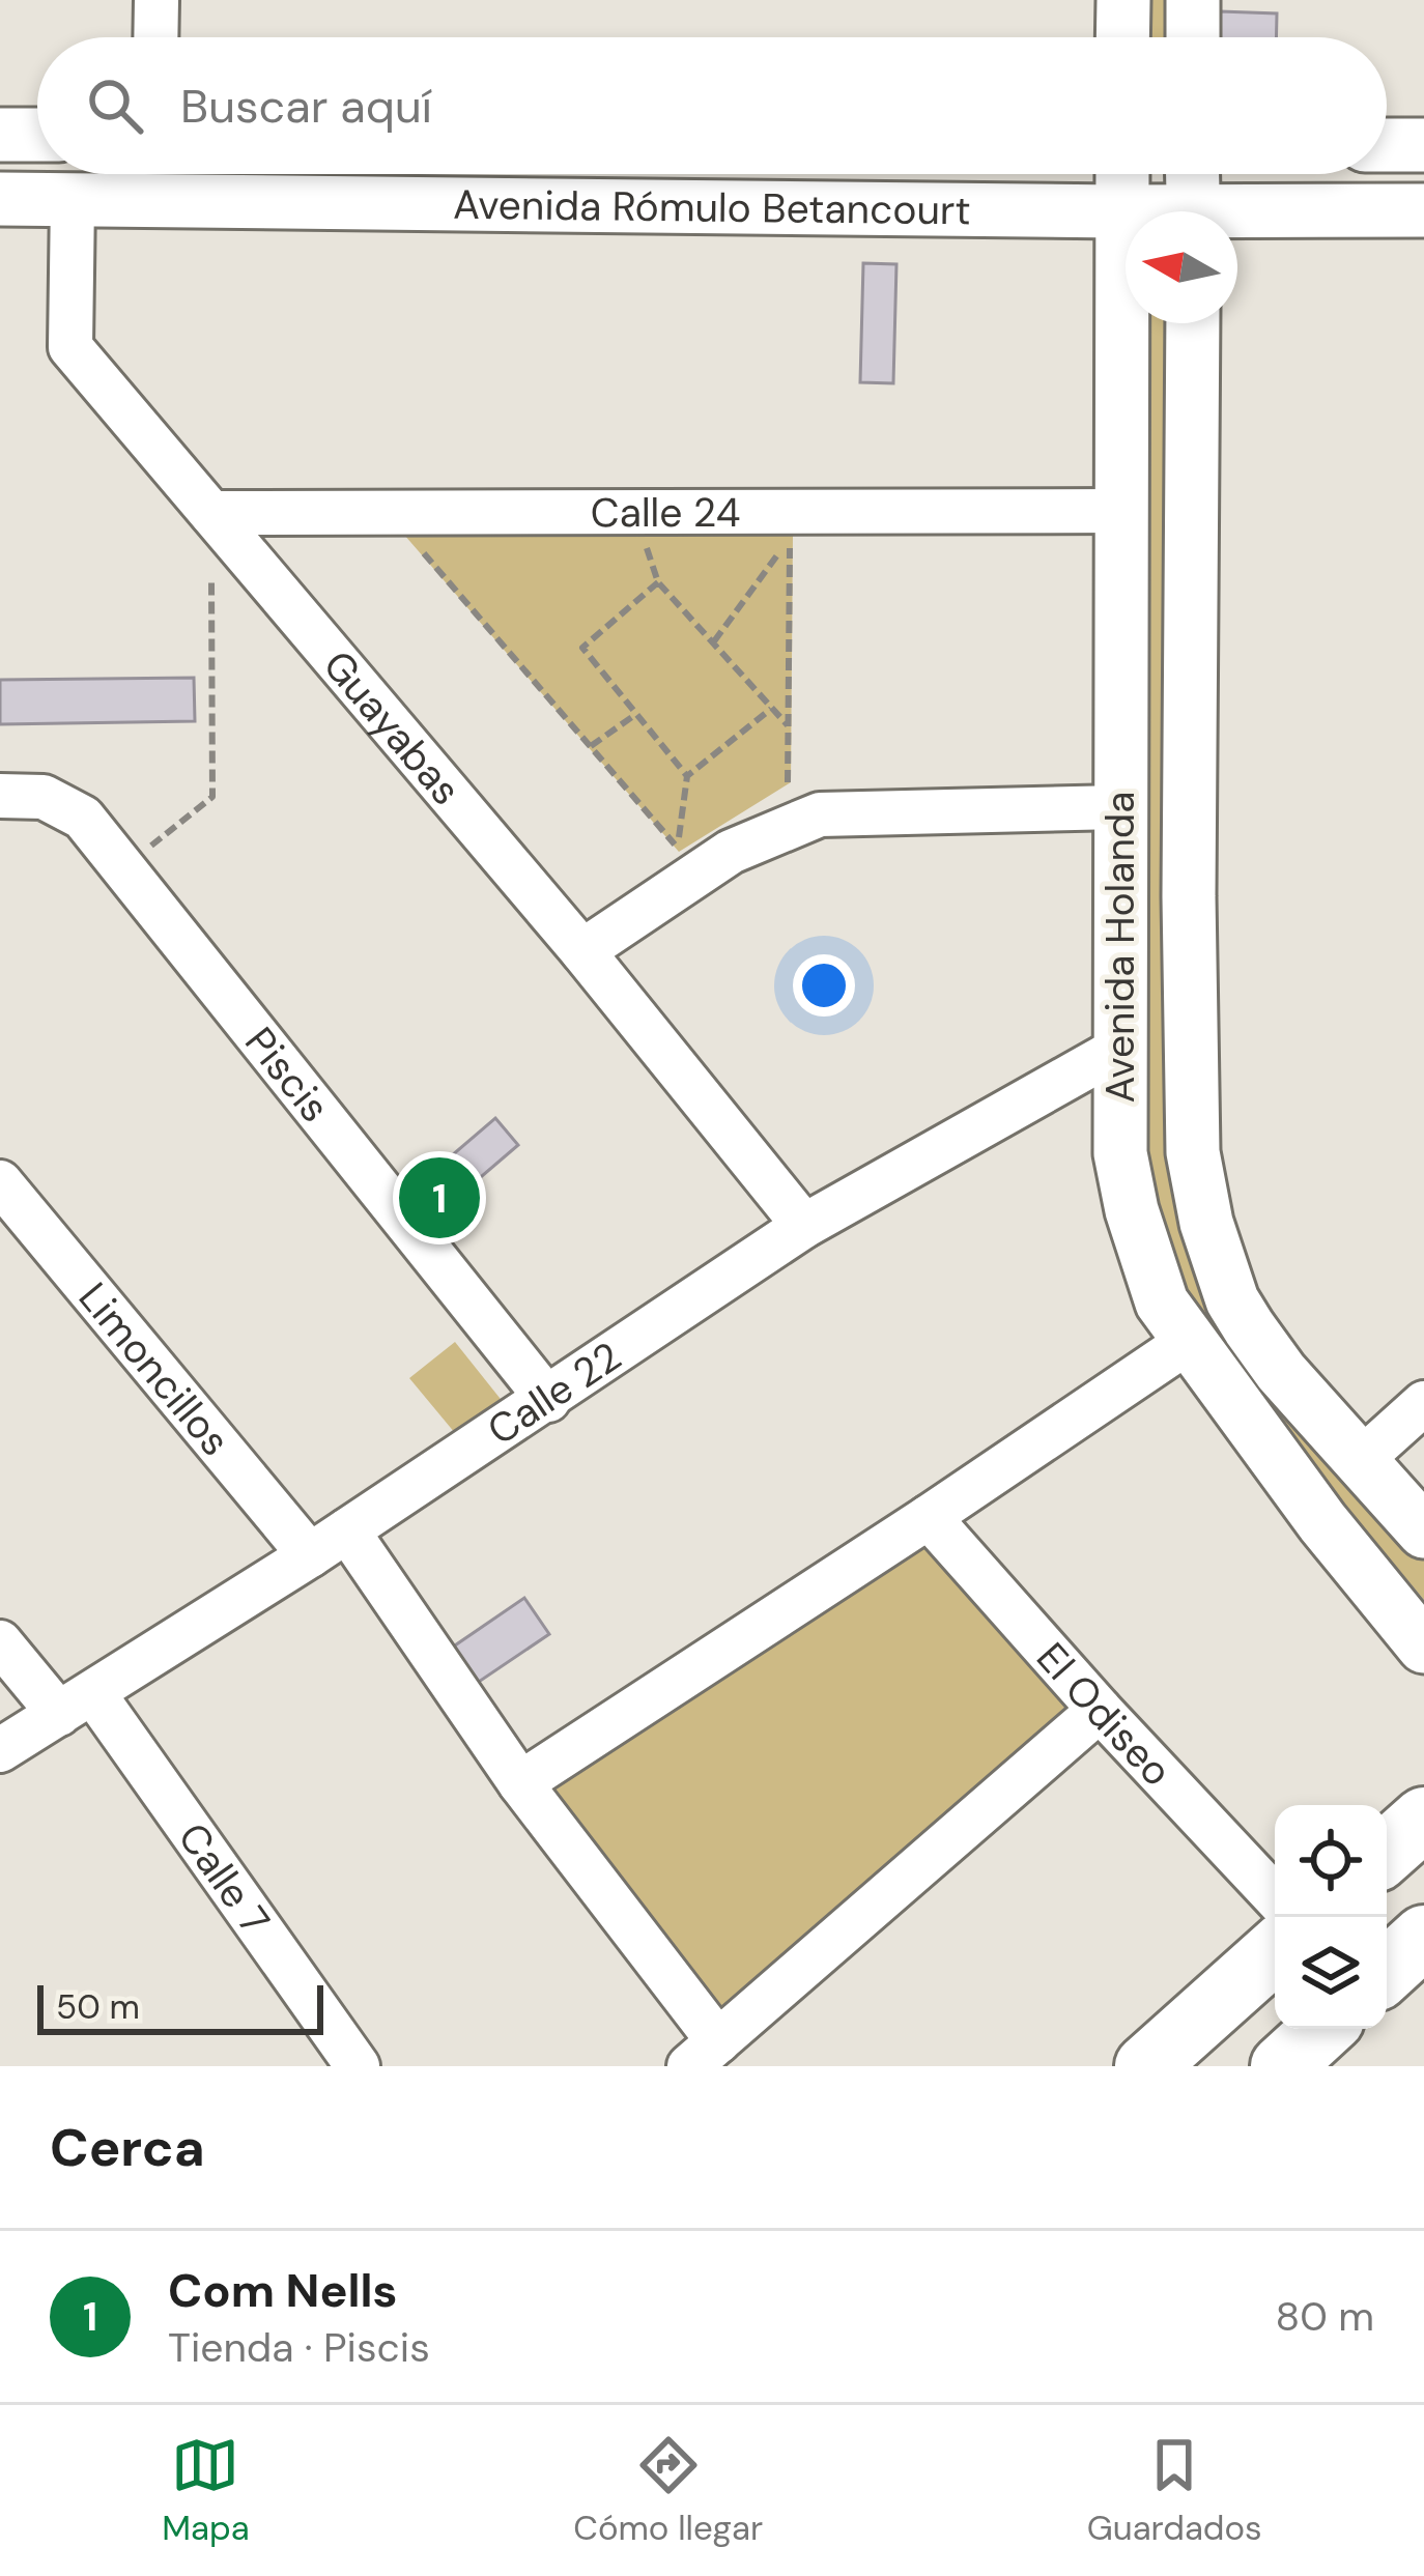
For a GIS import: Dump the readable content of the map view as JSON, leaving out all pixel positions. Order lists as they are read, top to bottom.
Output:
{
  "streets": {
    "street": [
      "Avenida Rómulo Betancourt",
      "Calle 24",
      "Guayabas",
      "Avenida Holanda",
      "Piscis",
      "Limoncillos",
      "Calle 22",
      "El Odiseo",
      "Calle 7"
    ]
  },
  "crossings": [
    ["Avenida Rómulo Betancourt", "Guayabas"],
    ["Avenida Rómulo Betancourt", "Avenida Holanda"],
    ["Calle 24", "Guayabas"],
    ["Calle 24", "Avenida Holanda"],
    ["Guayabas", "Calle 22"],
    ["Avenida Holanda", "Calle 22"],
    ["Piscis", "Calle 22"],
    ["Limoncillos", "Calle 22"],
    ["Calle 22", "Calle 7"]
  ],
  "scale_bar": "50 m",
  "north": "left",
  "page": {
    "search": "Buscar aquí",
    "pins": "1",
    "scale": "50 m",
    "heading": "Cerca",
    "list": [
      {
        "mark": "1",
        "name": "Com Nells",
        "note": "Tienda · Piscis",
        "value": "80 m"
      }
    ],
    "nav": ["Mapa", "Cómo llegar", "Guardados"]
  }
}
